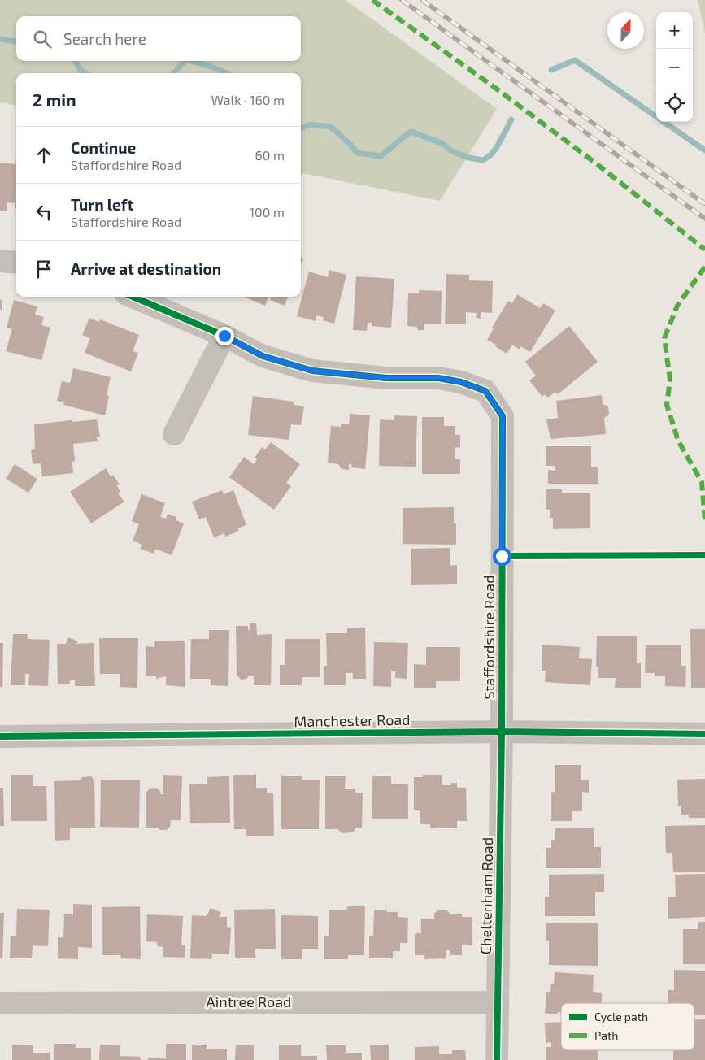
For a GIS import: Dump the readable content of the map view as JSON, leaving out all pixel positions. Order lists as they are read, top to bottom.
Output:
{
  "streets": {
    "street": [
      "Staffordshire Road",
      "Manchester Road",
      "Cheltenham Road",
      "Aintree Road"
    ]
  },
  "crossings": [
    ["Staffordshire Road", "Manchester Road"],
    ["Staffordshire Road", "Cheltenham Road"],
    ["Manchester Road", "Cheltenham Road"],
    ["Cheltenham Road", "Aintree Road"]
  ],
  "legend": ["Cycle path", "Path"],
  "north": "top",
  "page": {
    "map_buttons": ["+", "−"],
    "search": "Search here",
    "heading": ["2 min", "Walk · 160 m"],
    "list": [
      ["Continue", "Staffordshire Road", "60 m"],
      ["Turn left", "Staffordshire Road", "100 m"],
      "Arrive at destination"
    ]
  }
}
